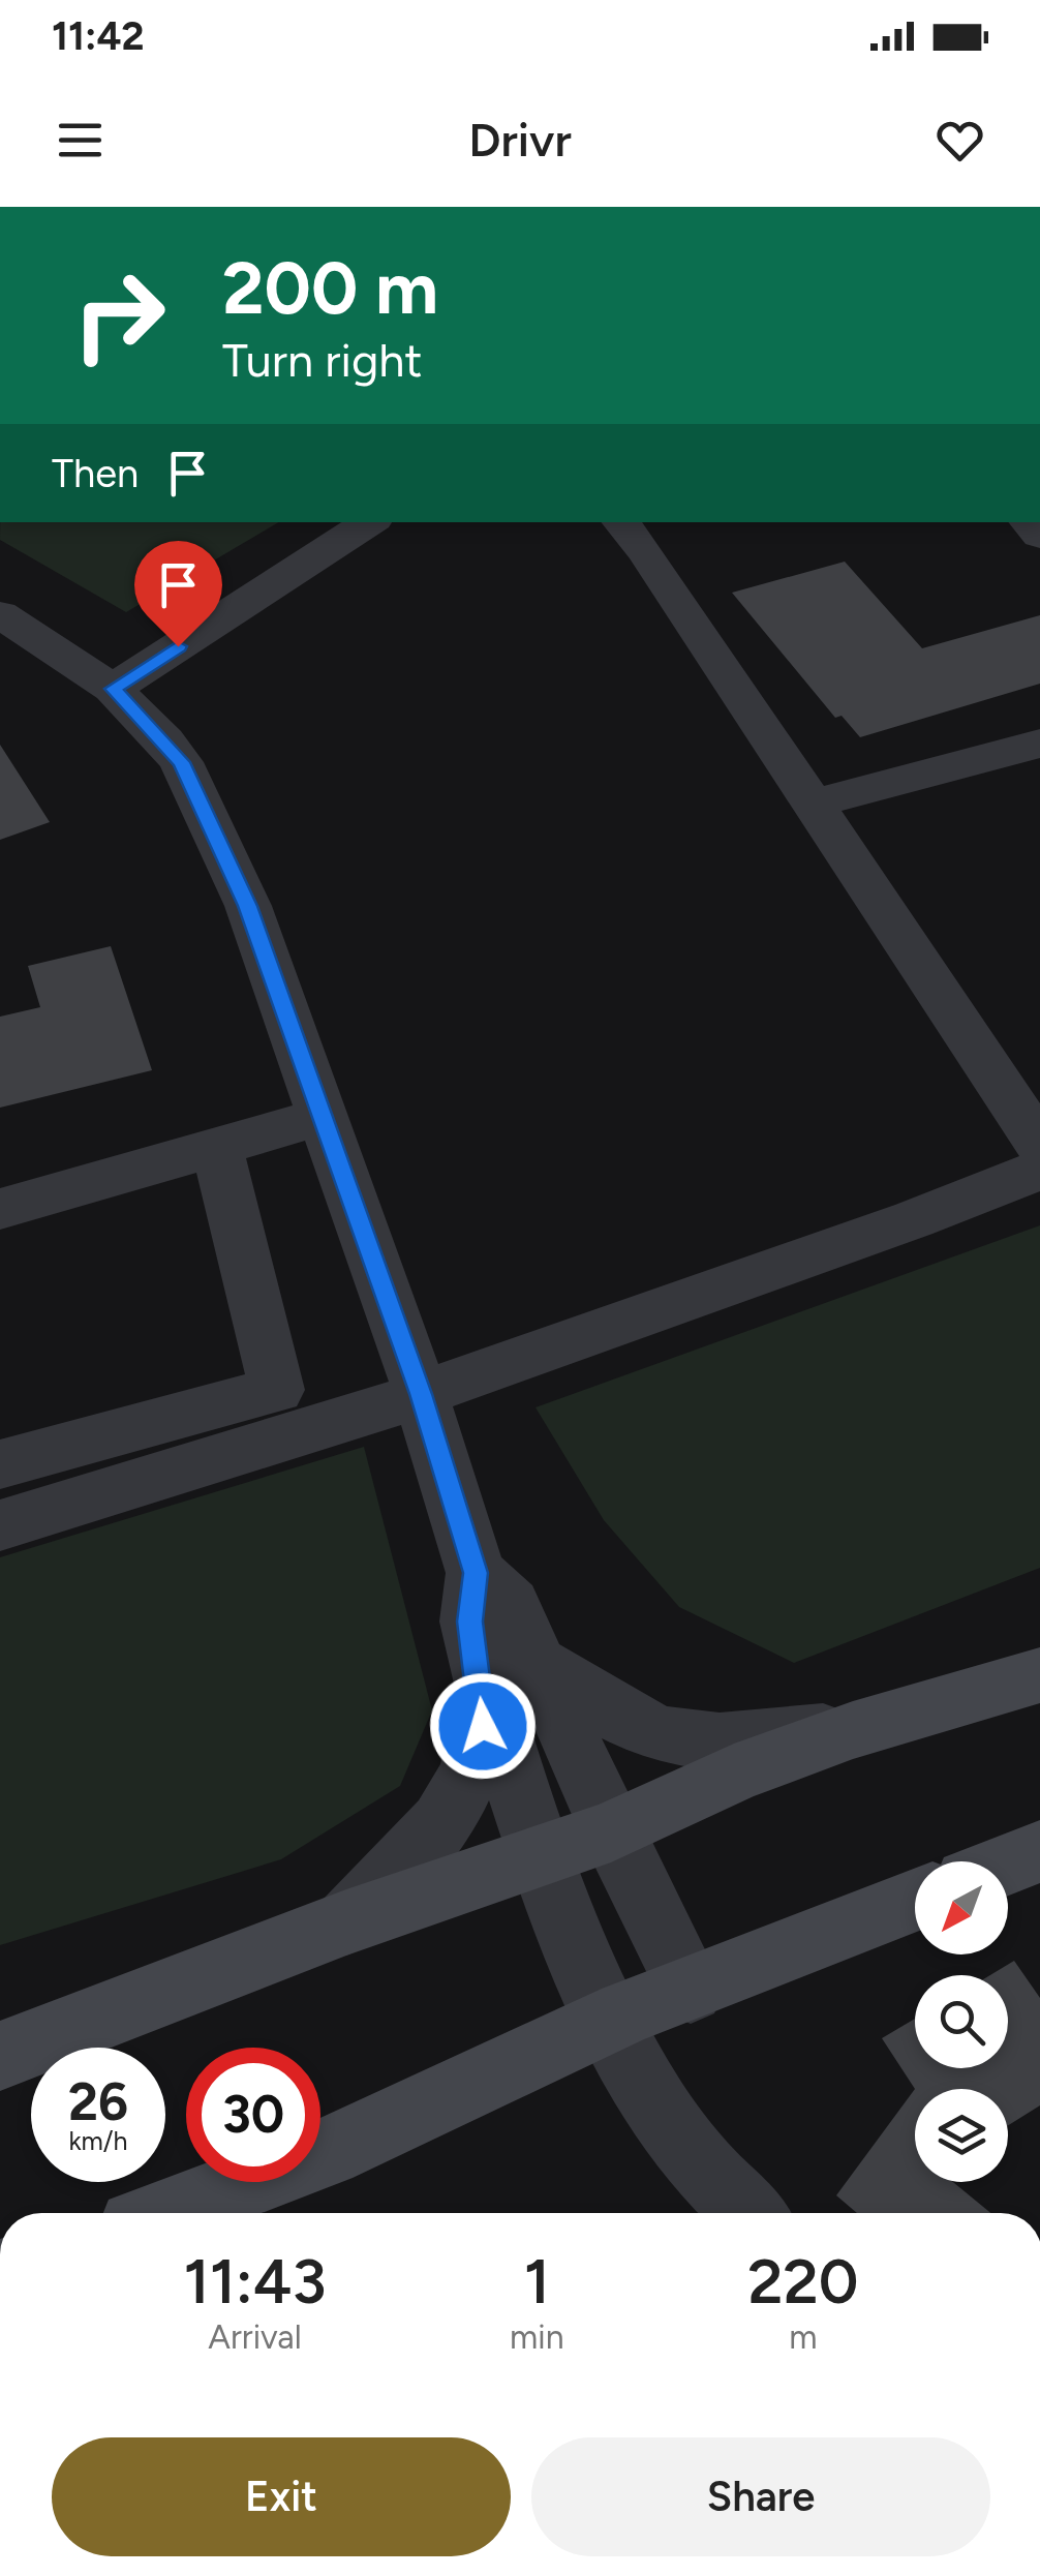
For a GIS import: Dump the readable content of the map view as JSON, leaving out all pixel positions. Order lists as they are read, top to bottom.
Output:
{
  "north": "bottom left",
  "page": {
    "status": "11:42",
    "header": "Drivr",
    "turn": ["200 m", "Turn right"],
    "then": "Then",
    "speed": "26 km/h",
    "limit": "30",
    "eta": [
      "11:43",
      "Arrival",
      "1",
      "min",
      "220",
      "m"
    ],
    "buttons": ["Exit", "Share"]
  }
}
